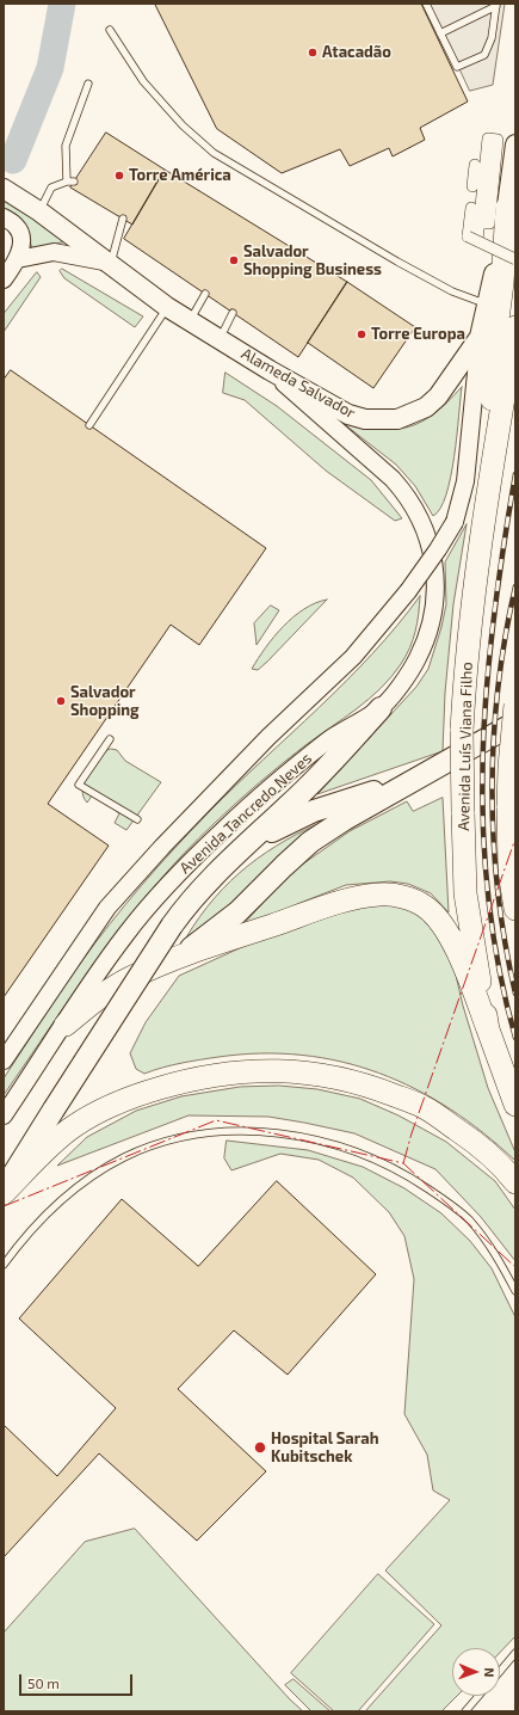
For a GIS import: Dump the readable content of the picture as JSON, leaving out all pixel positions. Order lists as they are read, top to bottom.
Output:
{
  "streets": {
    "highway": ["Avenida Luís Viana Filho"],
    "main road": ["Alameda Salvador", "Avenida Tancredo Neves"]
  },
  "crossings": [
    ["Alameda Salvador", "Avenida Tancredo Neves"]
  ],
  "places": [
    "Atacadão",
    "Torre América",
    "Salvador Shopping Business",
    "Torre Europa",
    "Salvador Shopping",
    "Hospital Sarah Kubitschek"
  ],
  "scale_bar": "50 m",
  "north": "right"
}
